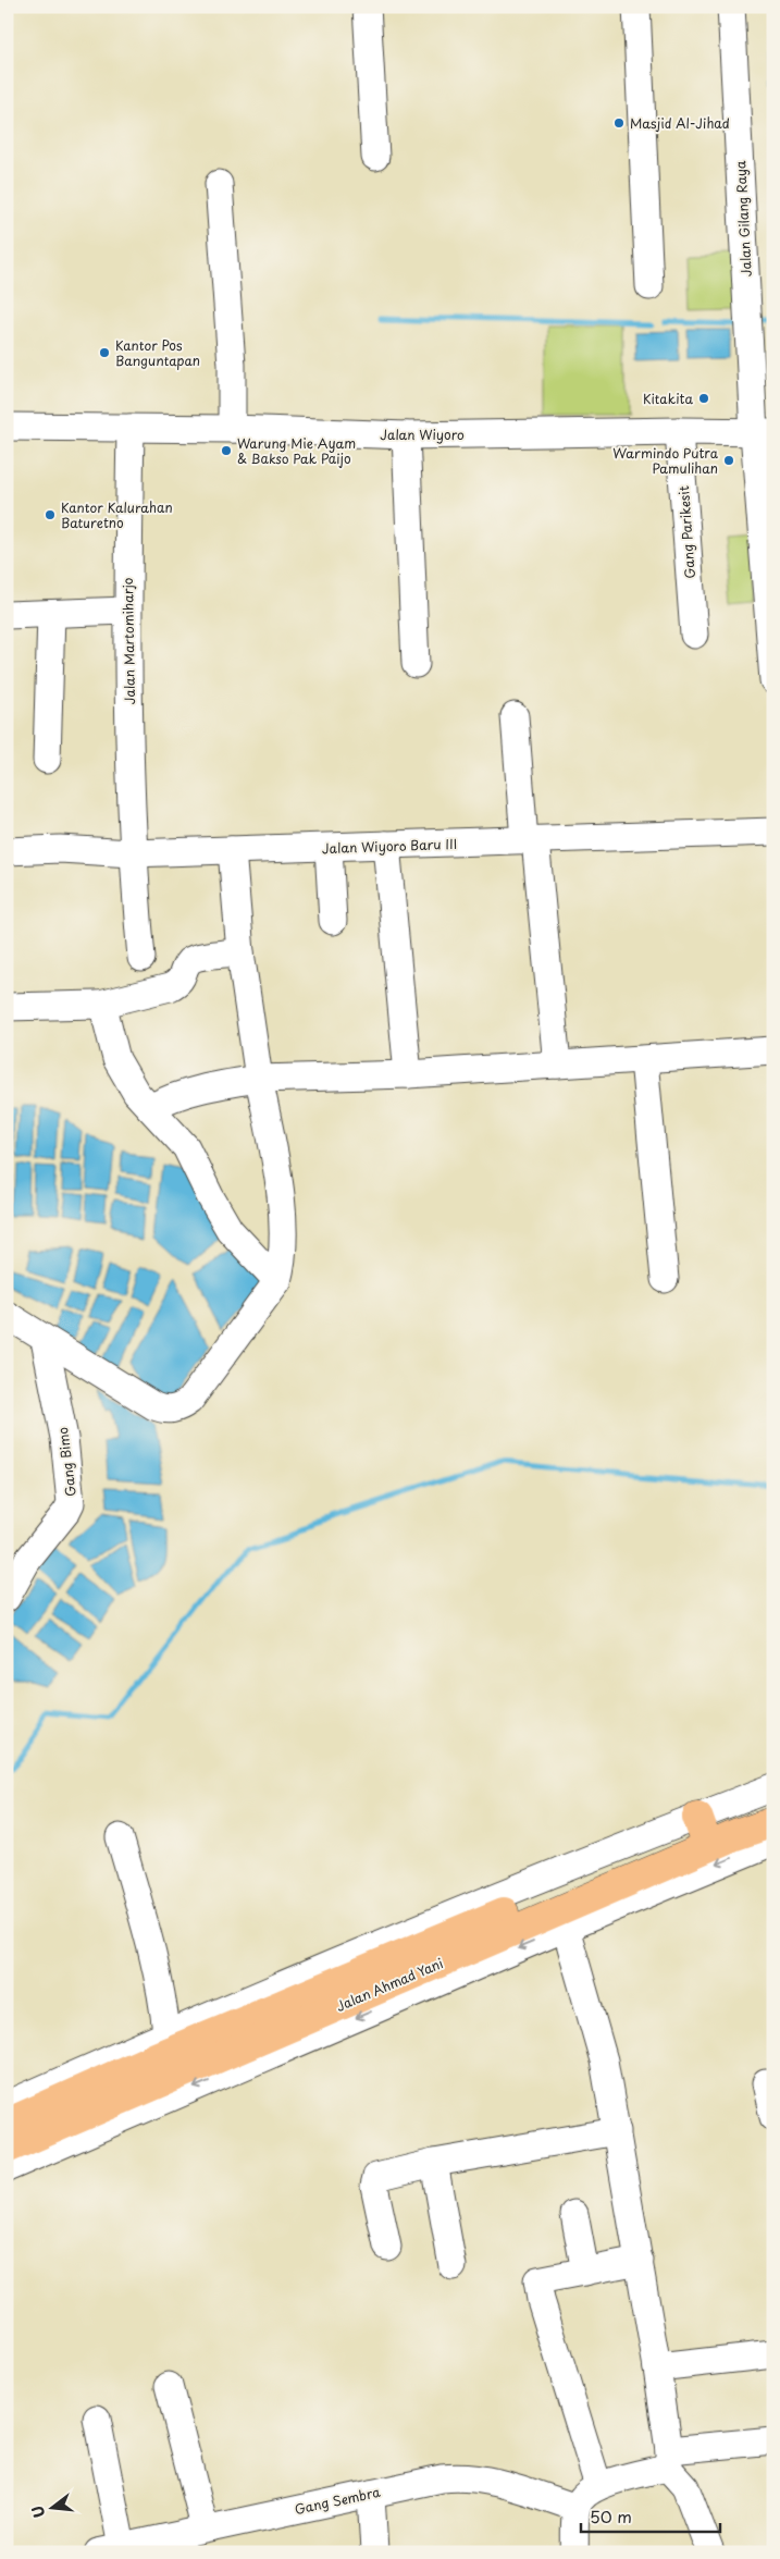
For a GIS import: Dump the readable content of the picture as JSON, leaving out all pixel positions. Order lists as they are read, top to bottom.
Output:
{
  "streets": {
    "highway": ["Jalan Ahmad Yani"],
    "street": [
      "Jalan Gilang Raya",
      "Jalan Wiyoro",
      "Gang Parikesit",
      "Jalan Martomiharjo",
      "Jalan Wiyoro Baru III",
      "Gang Bimo",
      "Gang Sembra"
    ]
  },
  "crossings": [
    ["Jalan Gilang Raya", "Jalan Wiyoro"],
    ["Jalan Wiyoro", "Gang Parikesit"],
    ["Jalan Wiyoro", "Jalan Martomiharjo"],
    ["Jalan Martomiharjo", "Jalan Wiyoro Baru III"]
  ],
  "places": [
    "Masjid Al-Jihad",
    "Kantor Pos Banguntapan",
    "Kitakita",
    "Warung Mie Ayam & Bakso Pak Paijo",
    "Warmindo Putra Pamulihan",
    "Kantor Kalurahan Baturetno"
  ],
  "scale_bar": "50 m",
  "north": "left"
}
